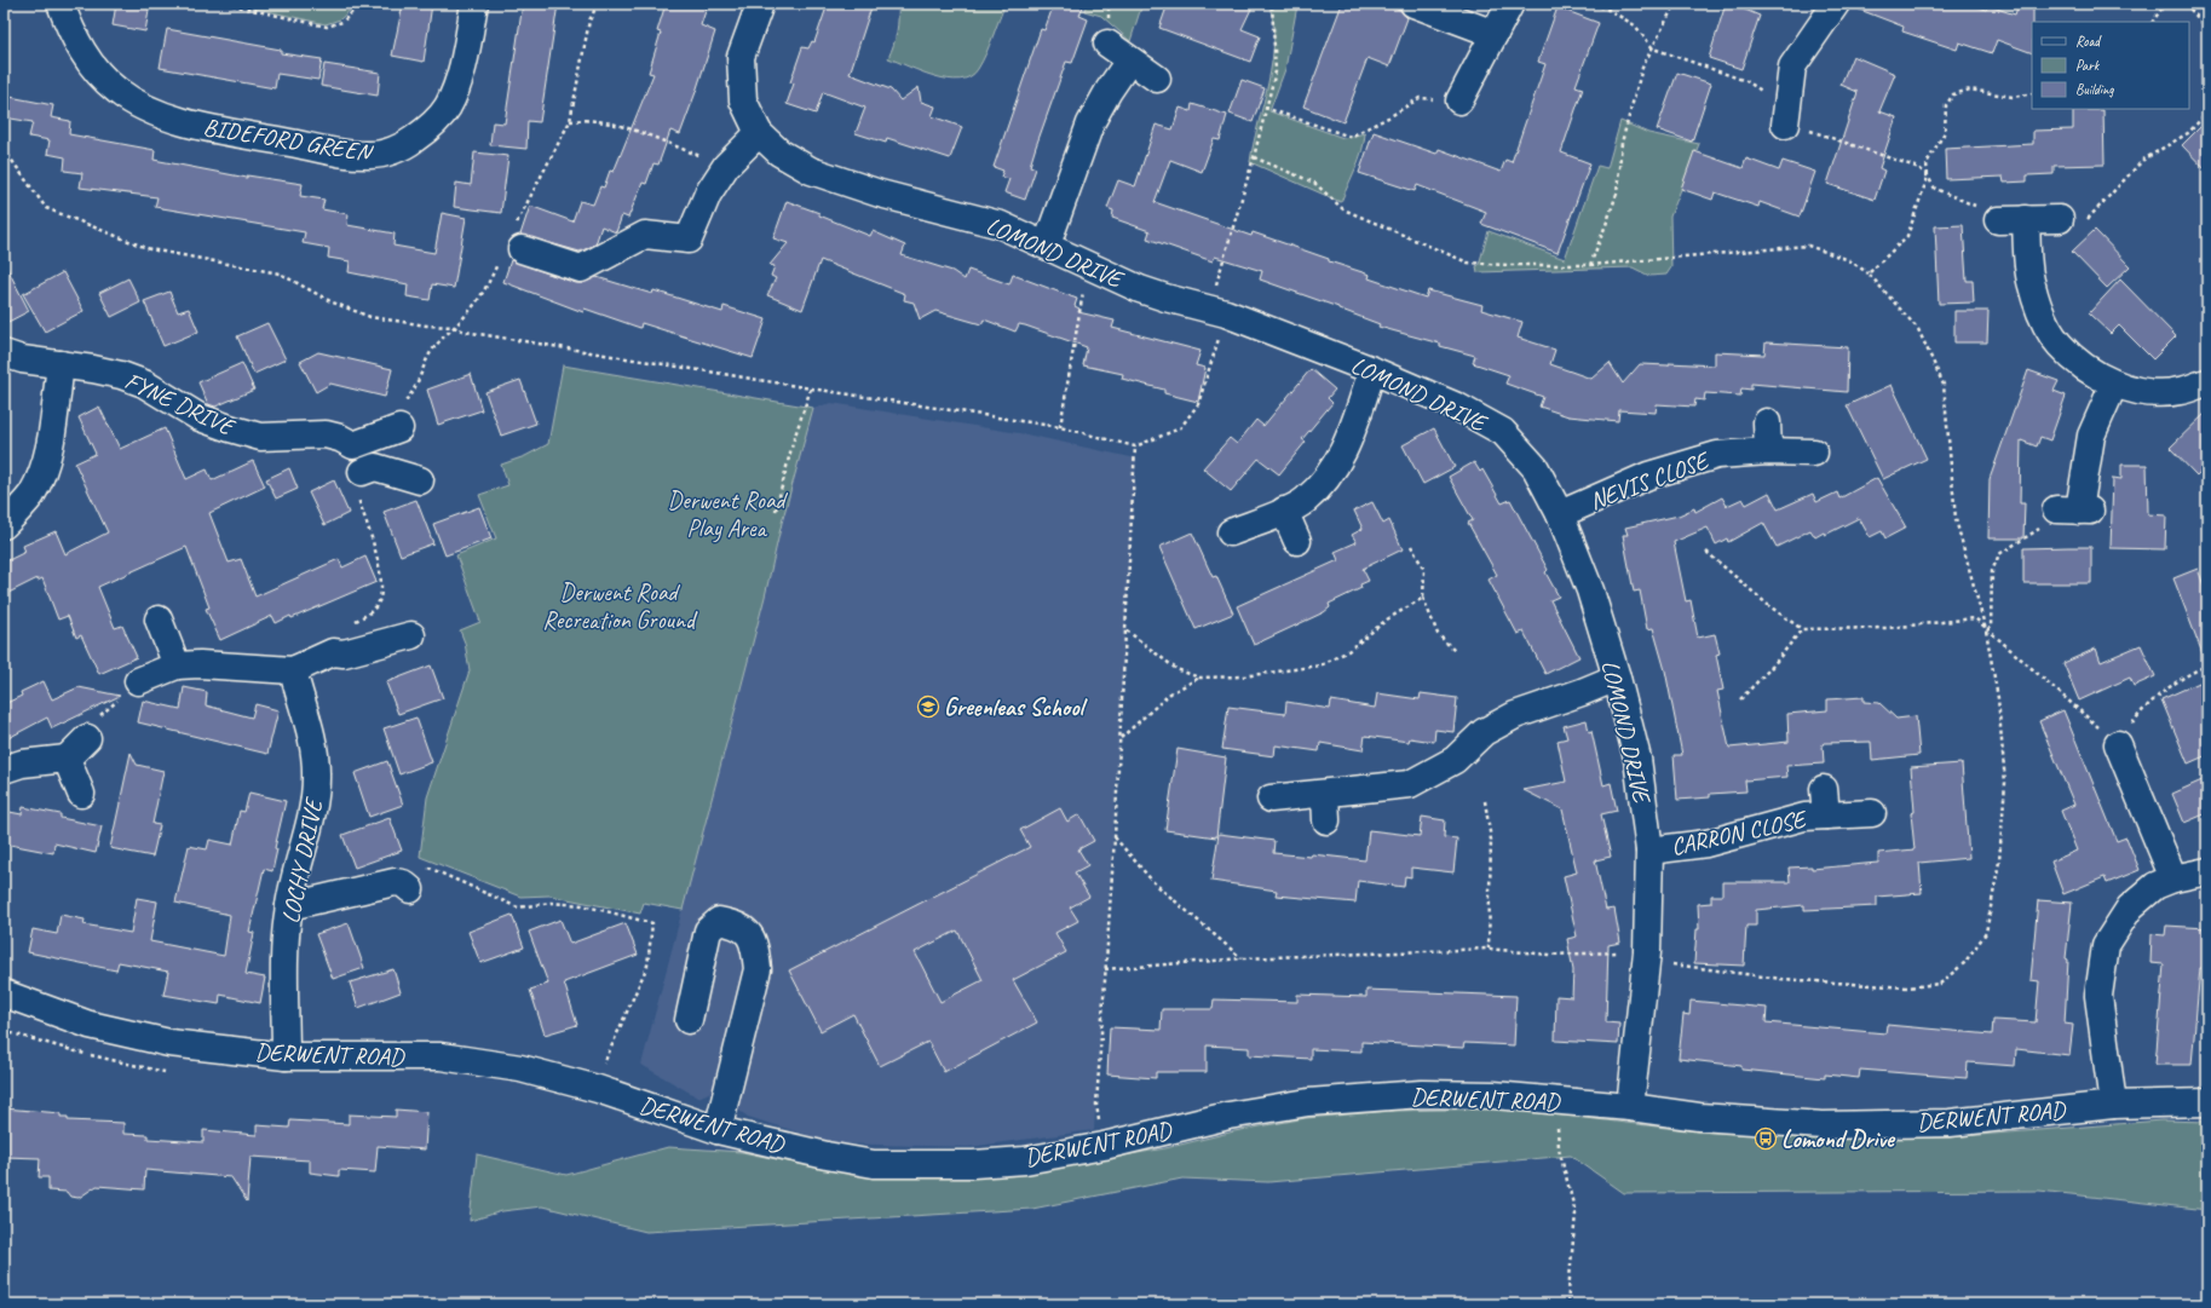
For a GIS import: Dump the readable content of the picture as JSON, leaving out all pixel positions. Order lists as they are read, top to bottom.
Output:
{
  "streets": {
    "street": [
      "BIDEFORD GREEN",
      "LOMOND DRIVE",
      "FYNE DRIVE",
      "NEVIS CLOSE",
      "CARRON CLOSE",
      "LOCHY DRIVE",
      "DERWENT ROAD"
    ]
  },
  "crossings": [
    ["LOMOND DRIVE", "NEVIS CLOSE"],
    ["LOMOND DRIVE", "CARRON CLOSE"],
    ["LOMOND DRIVE", "DERWENT ROAD"],
    ["LOCHY DRIVE", "DERWENT ROAD"]
  ],
  "parks": ["Derwent Road Play Area", "Derwent Road Recreation Ground"],
  "places": {
    "school or university": ["Greenleas School"],
    "bus stop": ["Lomond Drive"]
  },
  "legend": ["Road", "Park", "Building"]
}
